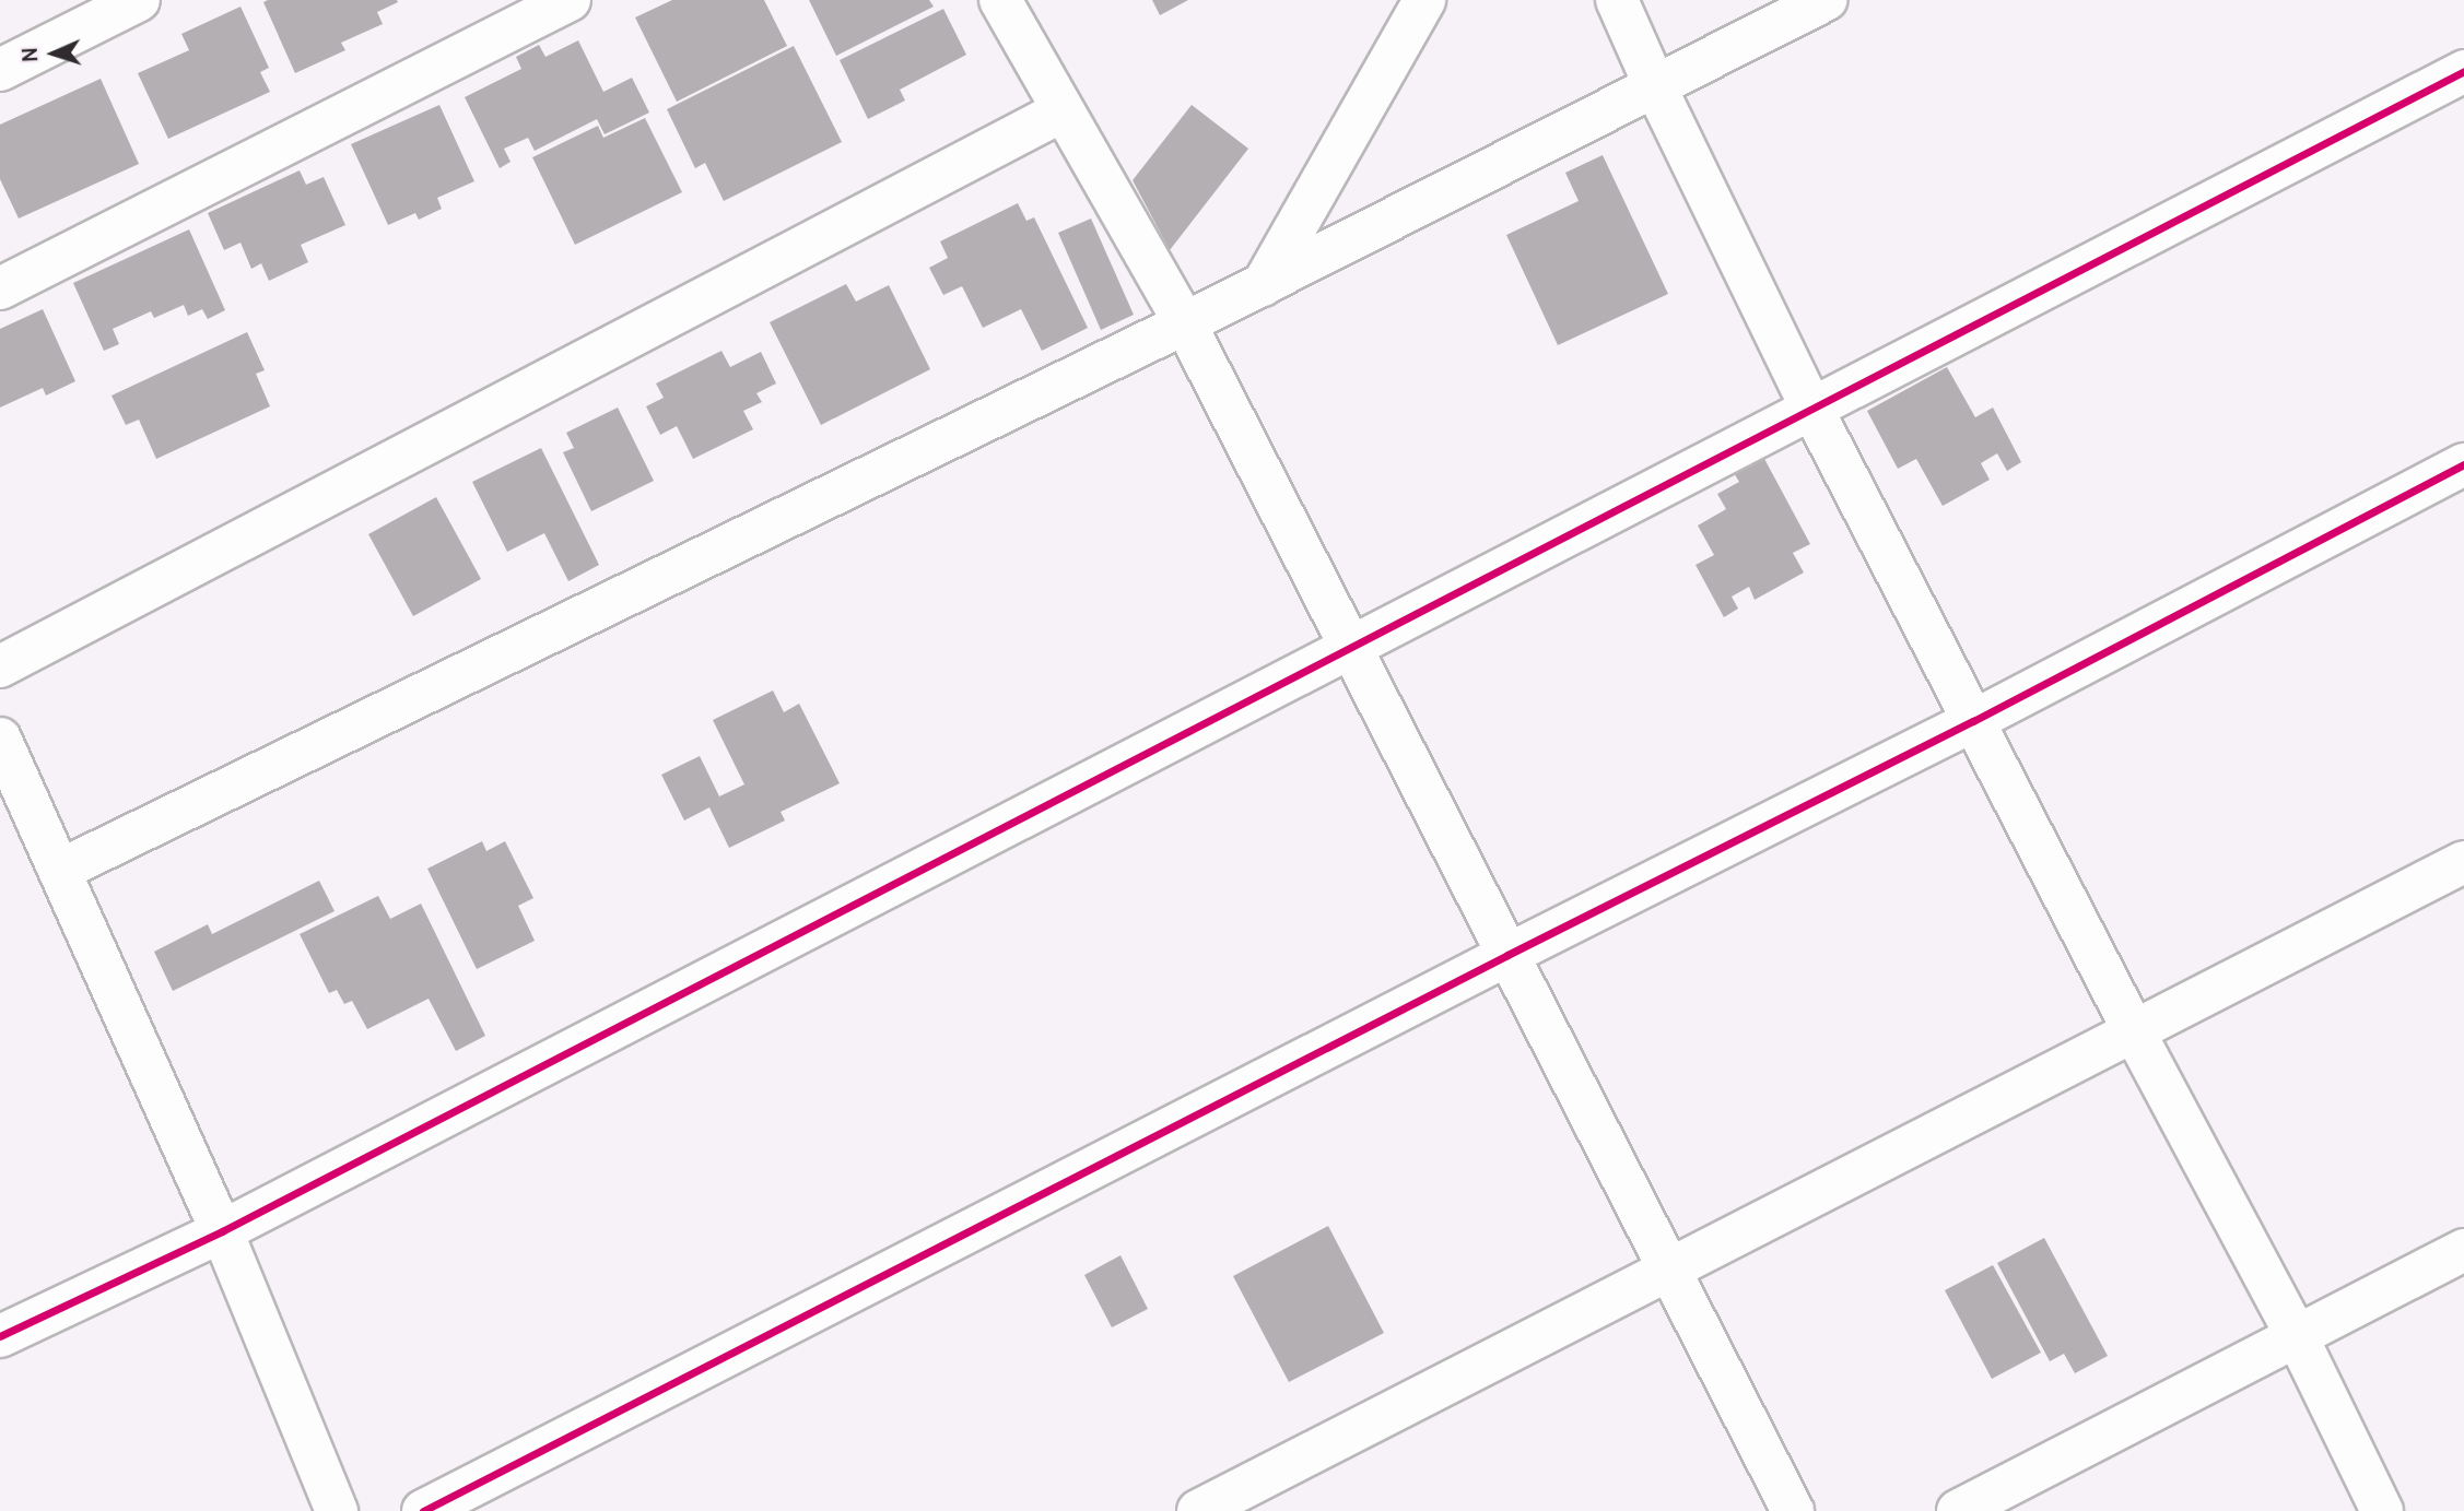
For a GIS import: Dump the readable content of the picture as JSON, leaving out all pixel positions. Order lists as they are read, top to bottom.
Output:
{
  "north": "left"
}
